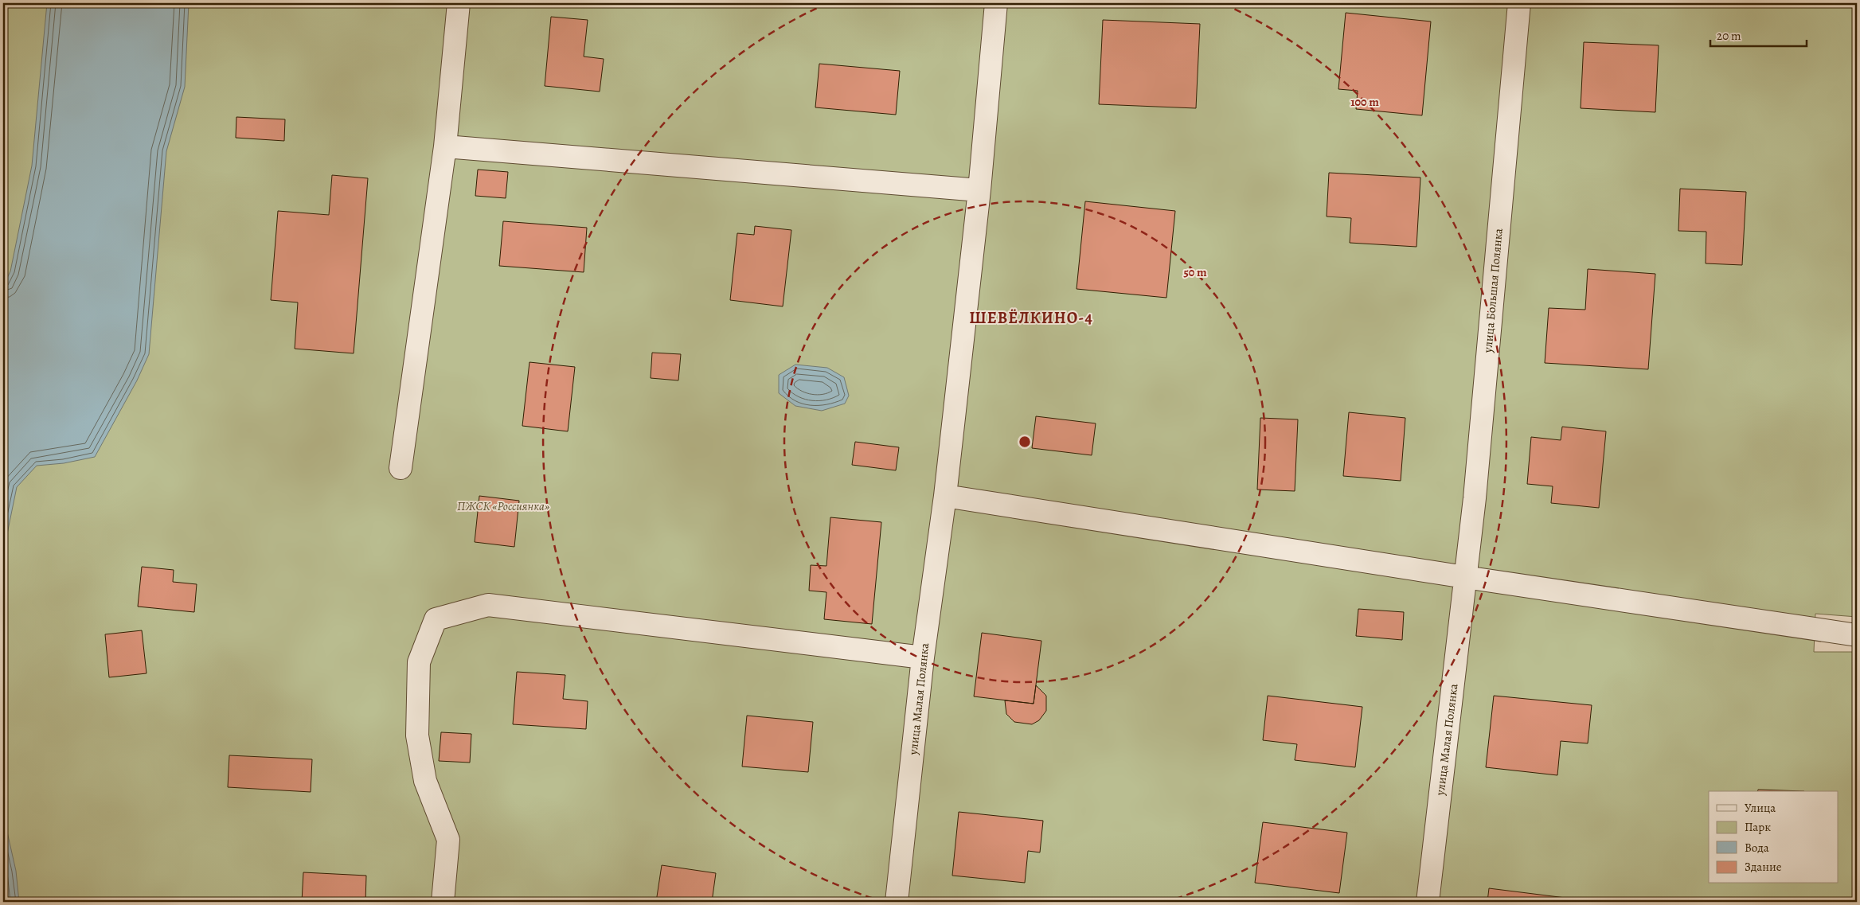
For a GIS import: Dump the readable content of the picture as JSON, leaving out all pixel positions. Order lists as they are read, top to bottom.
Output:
{
  "streets": {
    "street": ["улица Большая Полянка", "улица Малая Полянка"]
  },
  "crossings": [
    ["улица Большая Полянка", "улица Малая Полянка"]
  ],
  "districts": ["ШЕВЁЛКИНО-4"],
  "parks": ["ПЖСК «Россиянка»"],
  "legend": [
    "Улица",
    "Парк",
    "Вода",
    "Здание"
  ],
  "scale_bar": "20 m",
  "rings": ["100 m", "50 m"]
}
